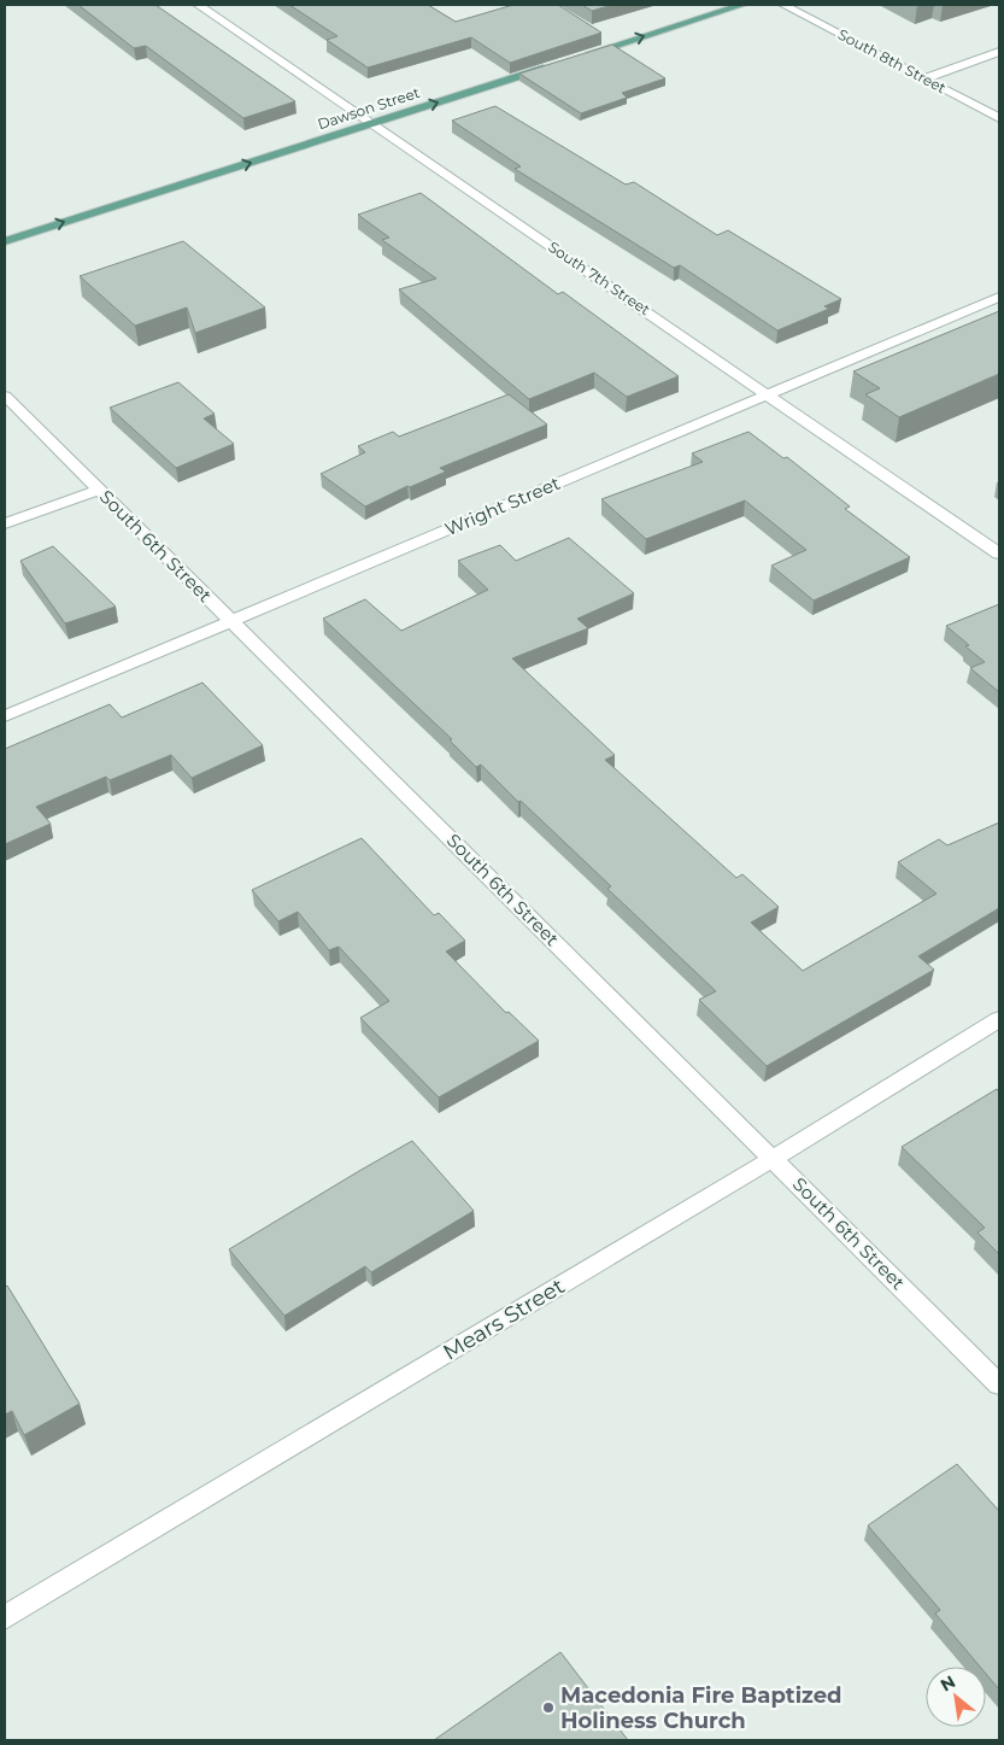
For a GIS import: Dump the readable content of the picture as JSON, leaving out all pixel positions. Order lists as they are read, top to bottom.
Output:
{
  "streets": {
    "main road": ["Dawson Street"],
    "street": [
      "South 8th Street",
      "South 7th Street",
      "Wright Street",
      "South 6th Street",
      "Mears Street"
    ]
  },
  "crossings": [
    ["Dawson Street", "South 7th Street"],
    ["South 7th Street", "Wright Street"],
    ["Wright Street", "South 6th Street"],
    ["South 6th Street", "Mears Street"]
  ],
  "one_way": ["Dawson Street"],
  "places": ["Macedonia Fire Baptized Holiness Church"],
  "north": "top left"
}
